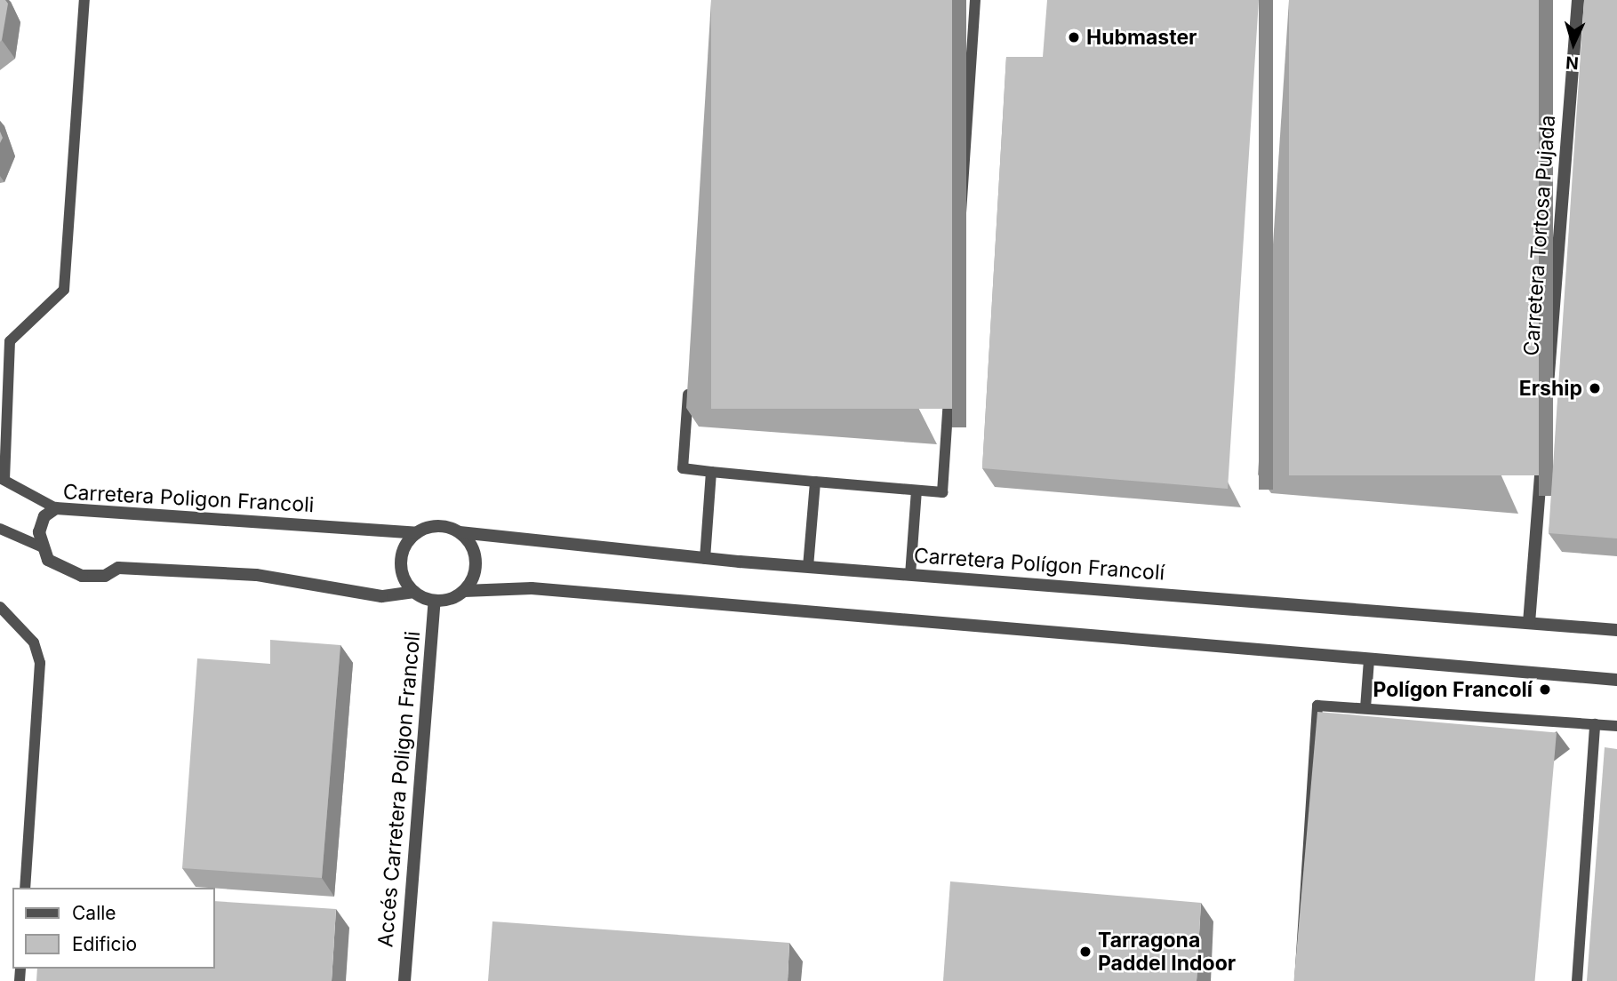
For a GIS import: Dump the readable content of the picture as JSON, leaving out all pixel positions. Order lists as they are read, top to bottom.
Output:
{
  "streets": {
    "street": [
      "Carretera Tortosa Pujada",
      "Carretera Poligon Francoli",
      "Carretera Polígon Francolí",
      "Accés Carretera Poligon Francoli"
    ]
  },
  "crossings": [
    ["Carretera Tortosa Pujada", "Carretera Polígon Francolí"],
    ["Carretera Poligon Francoli", "Carretera Polígon Francolí"],
    ["Carretera Poligon Francoli", "Accés Carretera Poligon Francoli"],
    ["Carretera Polígon Francolí", "Accés Carretera Poligon Francoli"]
  ],
  "places": [
    "Hubmaster",
    "Ership",
    "Polígon Francolí",
    "Tarragona Paddel Indoor"
  ],
  "legend": ["Calle", "Edificio"],
  "north": "bottom"
}
